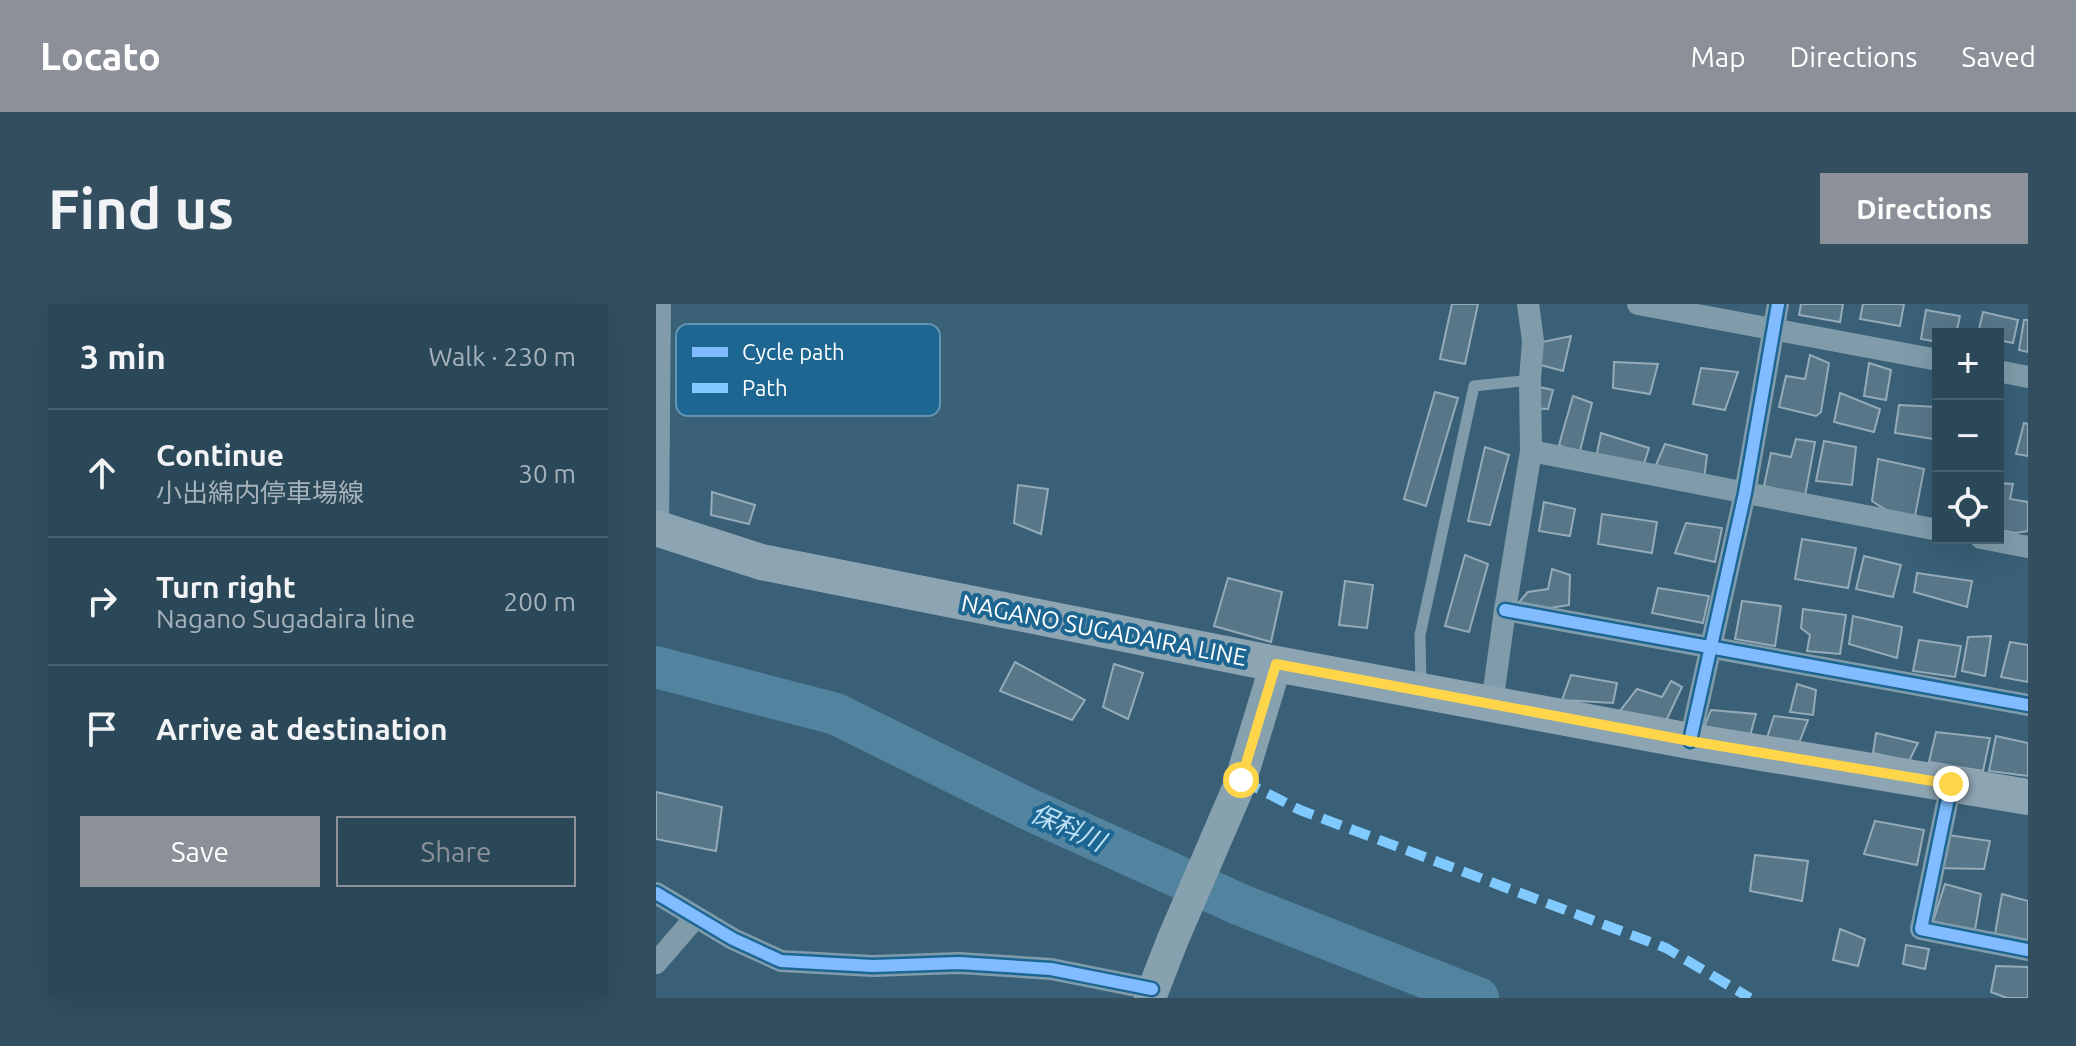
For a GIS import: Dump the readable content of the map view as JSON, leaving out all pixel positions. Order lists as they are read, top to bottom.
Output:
{
  "streets": {
    "main road": ["NAGANO SUGADAIRA LINE"]
  },
  "water": ["保科川"],
  "legend": ["Cycle path", "Path"],
  "page": {
    "header": "Locato",
    "nav": ["Map", "Directions", "Saved"],
    "buttons": [
      "Directions",
      ["Save", "Share"]
    ],
    "title": "Find us",
    "heading": ["3 min", "Walk · 230 m"],
    "map_buttons": ["+", "−"],
    "list": [
      ["Continue", "小出綿内停車場線", "30 m"],
      ["Turn right", "Nagano Sugadaira line", "200 m"],
      "Arrive at destination"
    ]
  }
}
